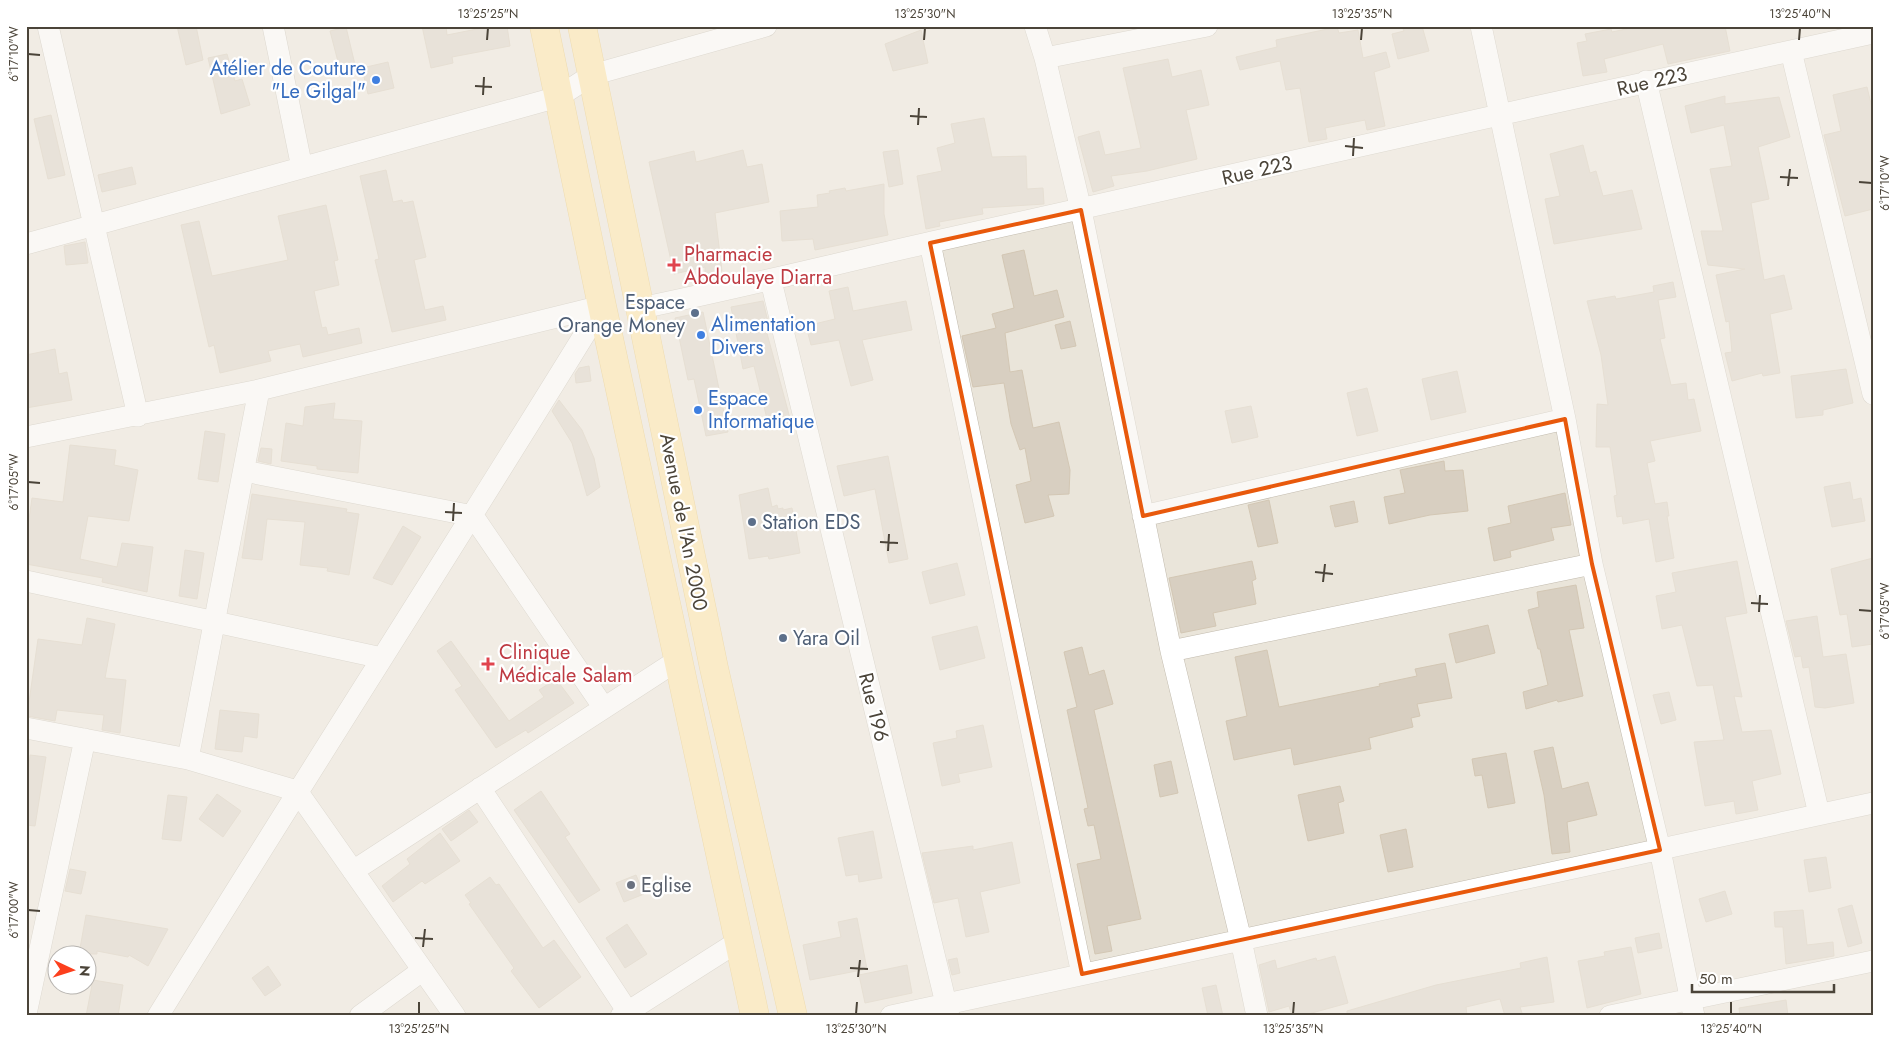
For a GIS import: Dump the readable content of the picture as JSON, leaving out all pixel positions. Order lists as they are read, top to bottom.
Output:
{
  "streets": {
    "main road": ["Avenue de l'An 2000"],
    "street": ["Rue 223", "Rue 196"]
  },
  "crossings": [
    ["Rue 223", "Avenue de l'An 2000"],
    ["Rue 223", "Rue 196"]
  ],
  "places": {
    "other": [
      "Atélier de Couture \"Le Gilgal\"",
      "Espace Orange Money",
      "Alimentation Divers",
      "Espace Informatique",
      "Station EDS",
      "Yara Oil",
      "Eglise"
    ],
    "health": ["Pharmacie Abdoulaye Diarra", "Clinique Médicale Salam"]
  },
  "scale_bar": "50 m",
  "north": "right",
  "coordinates": [
    "13°25'25\"N",
    "13°25'30\"N",
    "13°25'35\"N",
    "13°25'40\"N",
    "6°17'10\"W",
    "6°17'05\"W",
    "6°17'00\"W"
  ]
}
